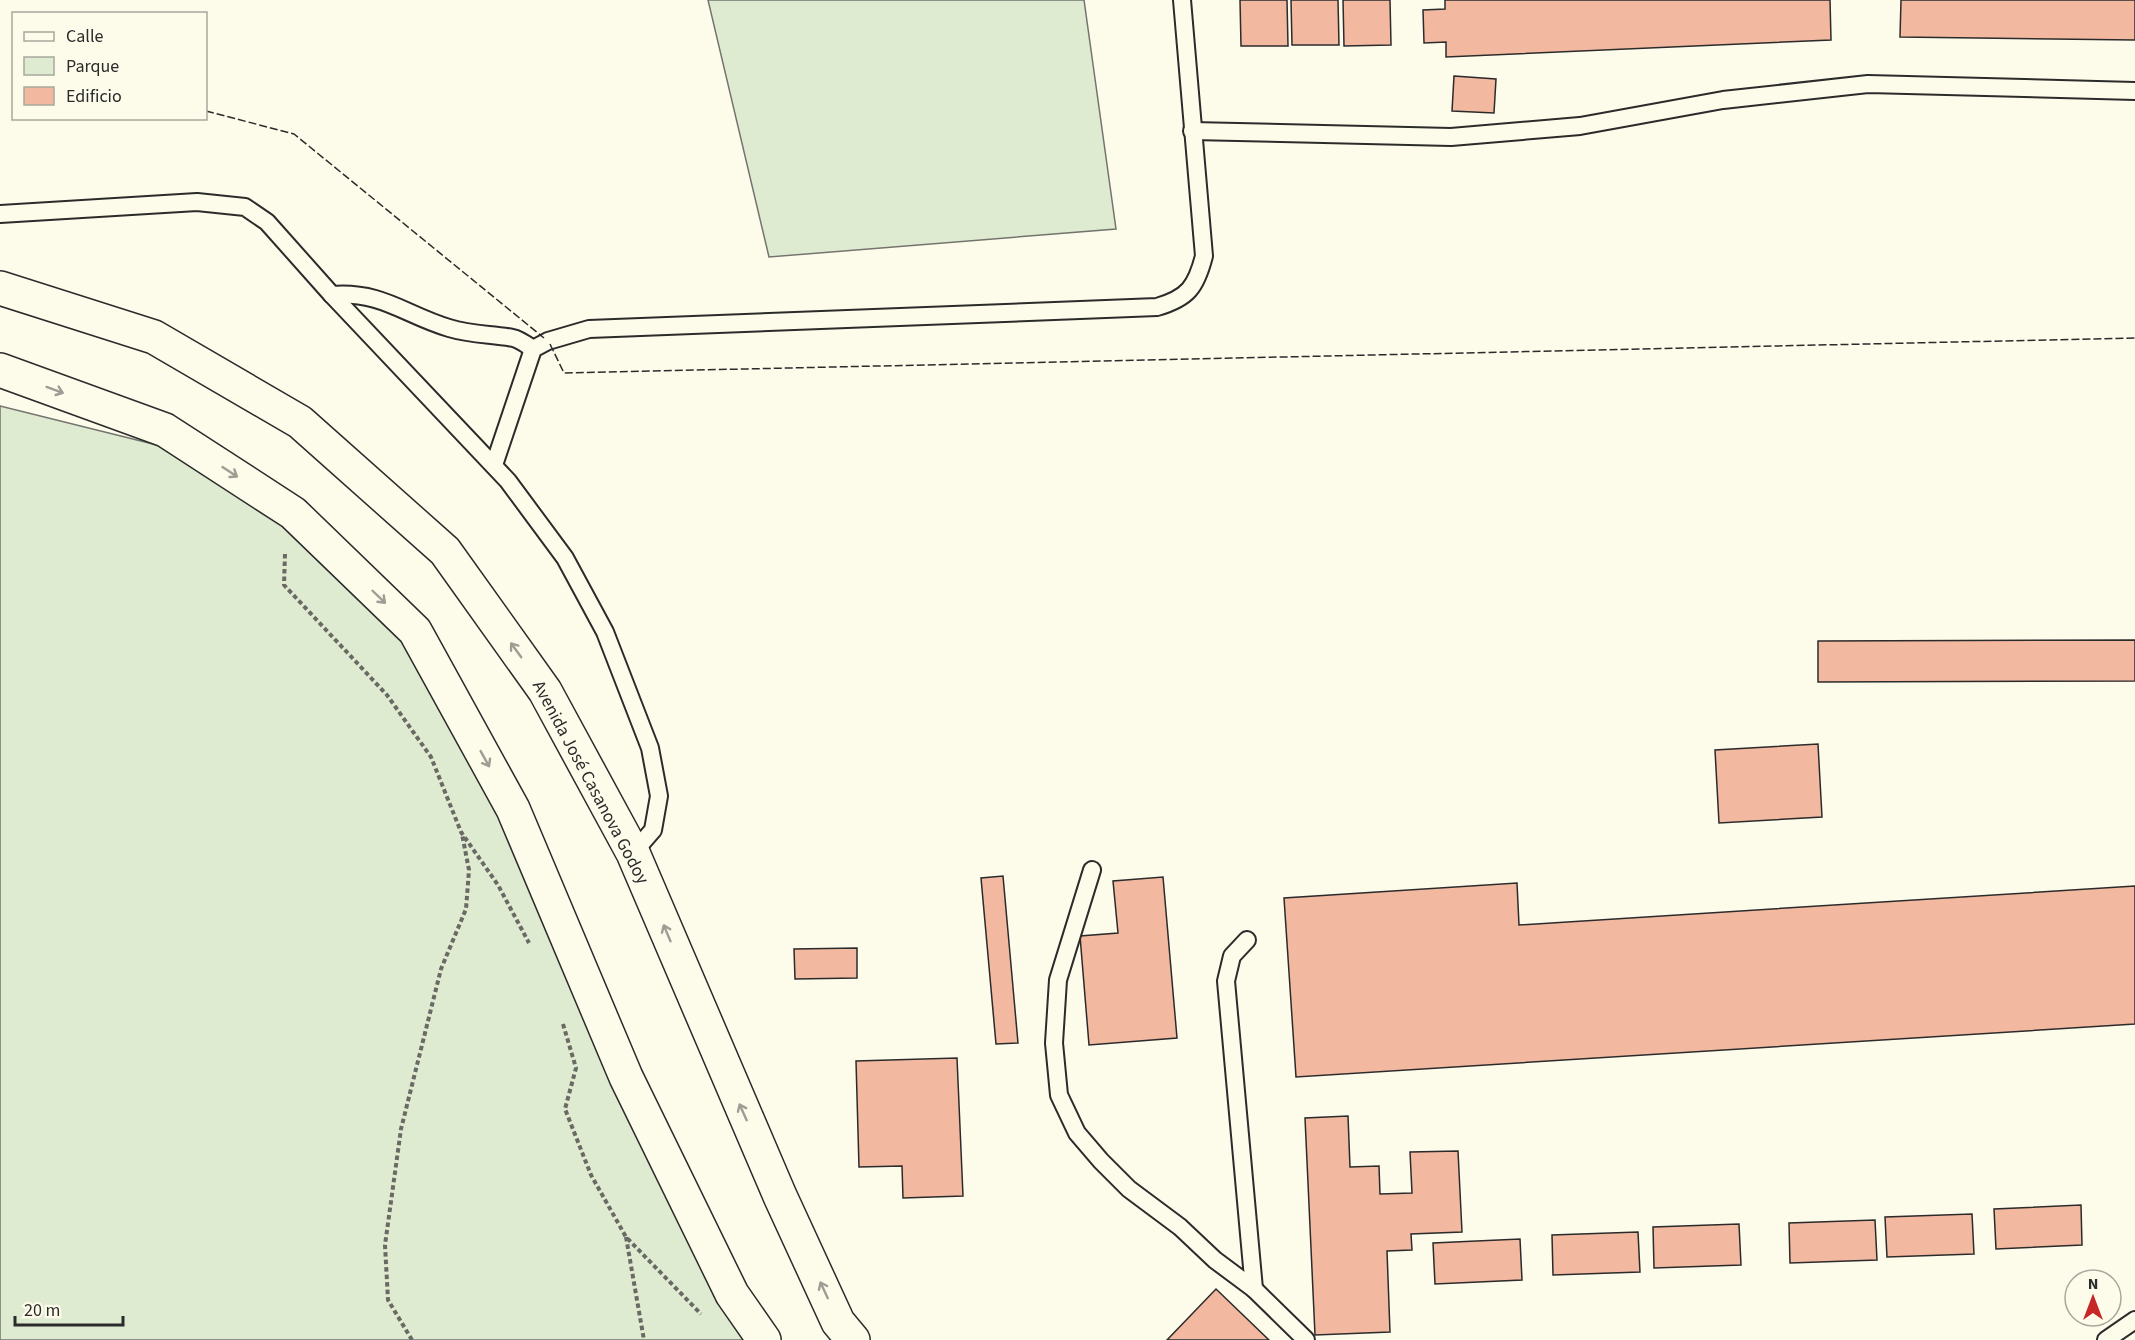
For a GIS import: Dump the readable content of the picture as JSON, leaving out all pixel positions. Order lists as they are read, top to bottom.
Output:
{
  "streets": {
    "street": ["Avenida José Casanova Godoy"]
  },
  "legend": ["Calle", "Parque", "Edificio"],
  "scale_bar": "20 m",
  "north": "top"
}
